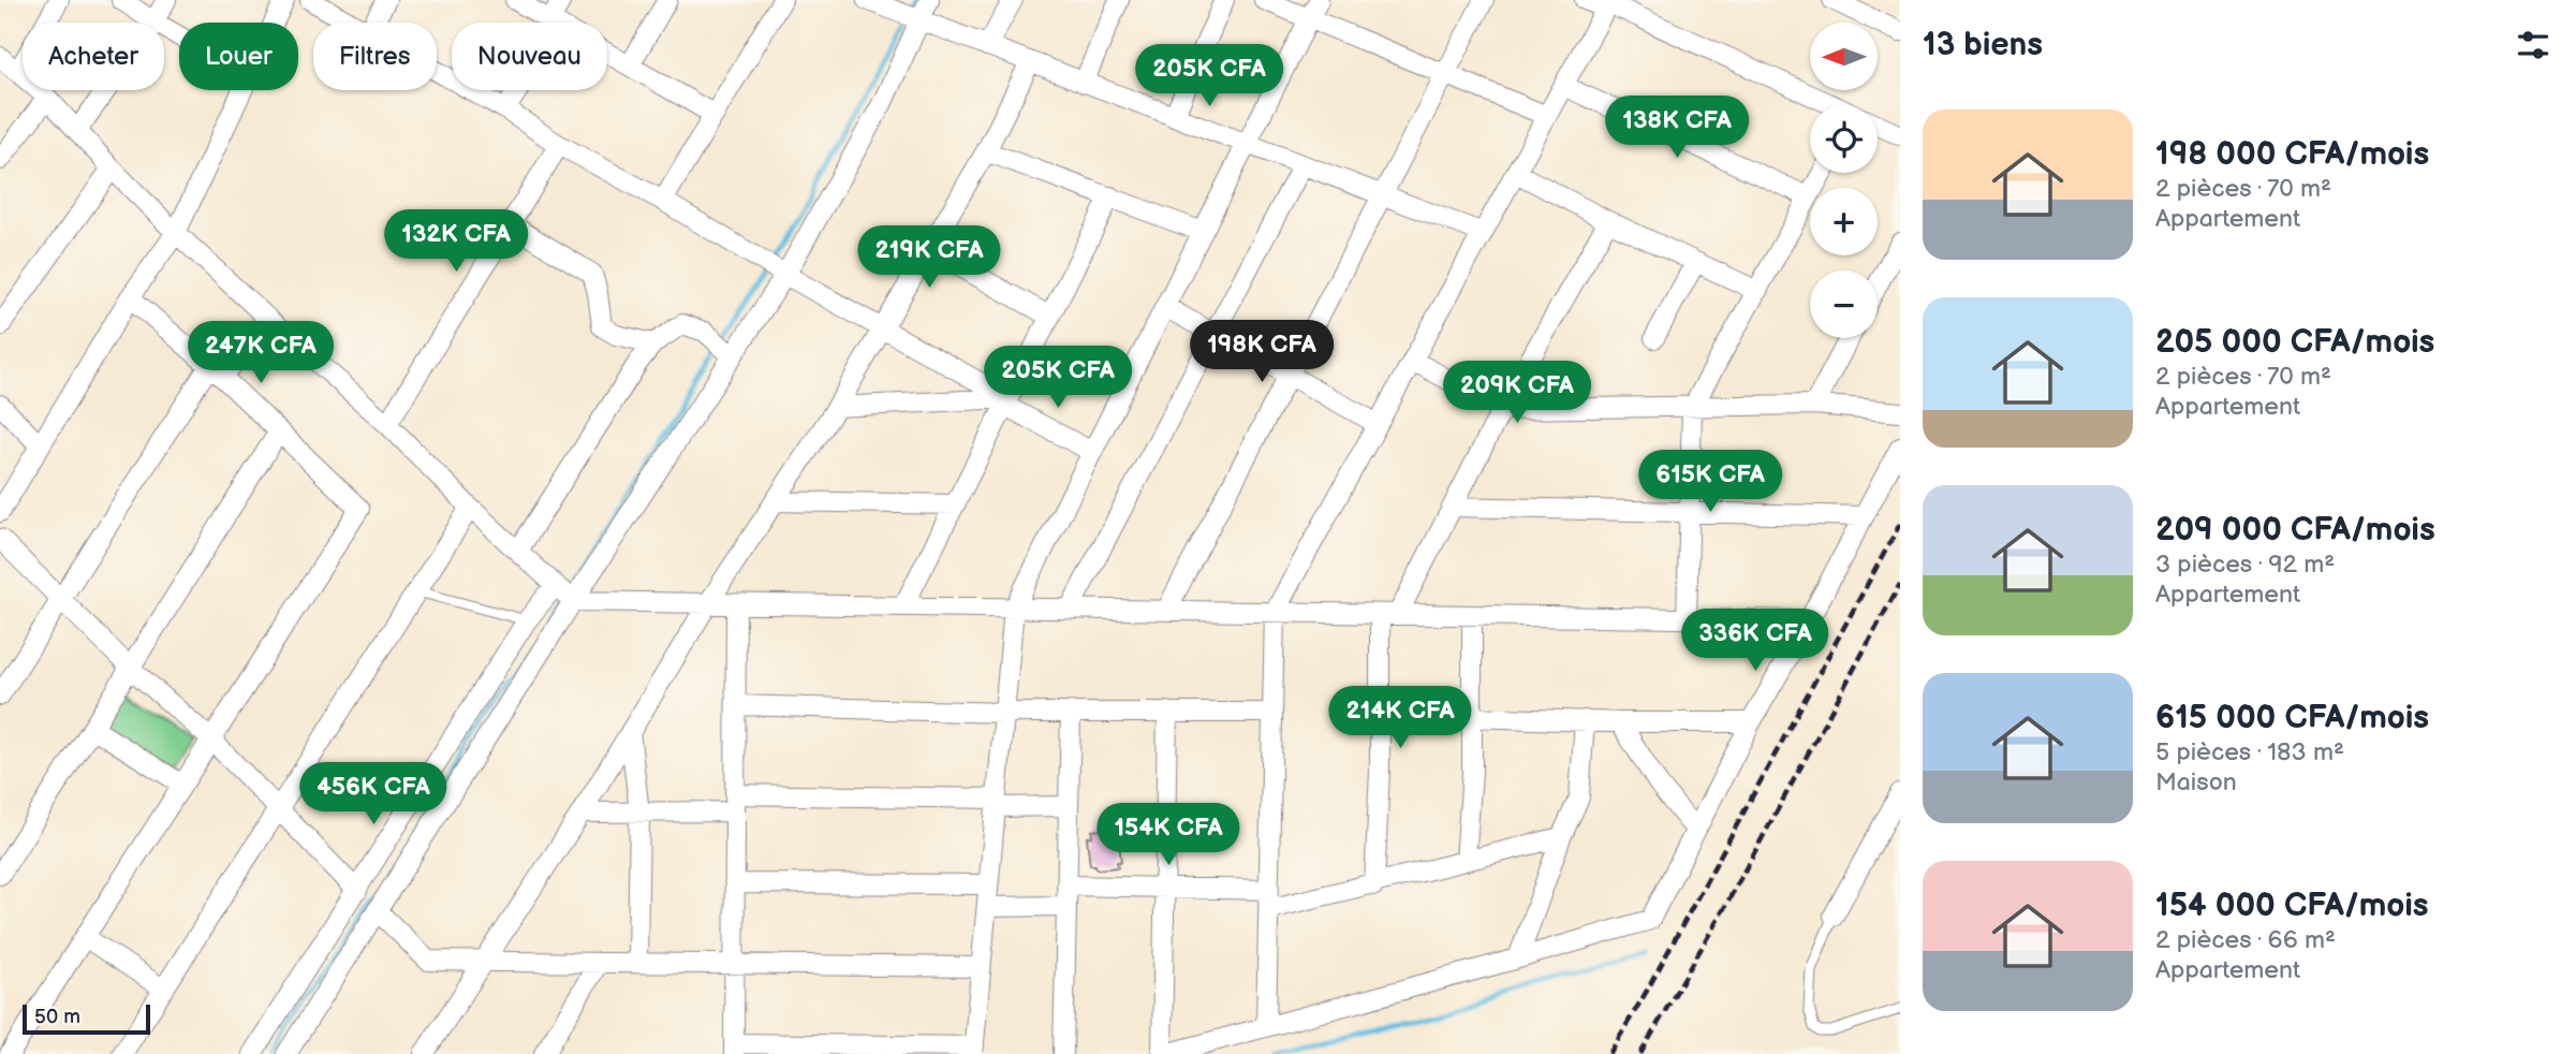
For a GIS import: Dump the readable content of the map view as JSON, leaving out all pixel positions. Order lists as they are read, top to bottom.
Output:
{
  "scale_bar": "50 m",
  "north": "left",
  "page": {
    "heading": "13 biens",
    "map_buttons": ["+", "−"],
    "chip": [
      "Acheter",
      "Louer",
      "Filtres",
      "Nouveau"
    ],
    "price": [
      "205K CFA",
      "138K CFA",
      "132K CFA",
      "219K CFA",
      "198K CFA",
      "247K CFA",
      "205K CFA",
      "209K CFA",
      "615K CFA",
      "336K CFA",
      "214K CFA",
      "456K CFA",
      "154K CFA"
    ],
    "list": [
      {
        "name": "198 000 CFA/mois",
        "note": "2 pièces · 70 m² · Appartement"
      },
      {
        "name": "205 000 CFA/mois",
        "note": "2 pièces · 70 m² · Appartement"
      },
      {
        "name": "209 000 CFA/mois",
        "note": "3 pièces · 92 m² · Appartement"
      },
      {
        "name": "615 000 CFA/mois",
        "note": "5 pièces · 183 m² · Maison"
      },
      {
        "name": "154 000 CFA/mois",
        "note": "2 pièces · 66 m² · Appartement"
      }
    ],
    "scale": "50 m"
  }
}
